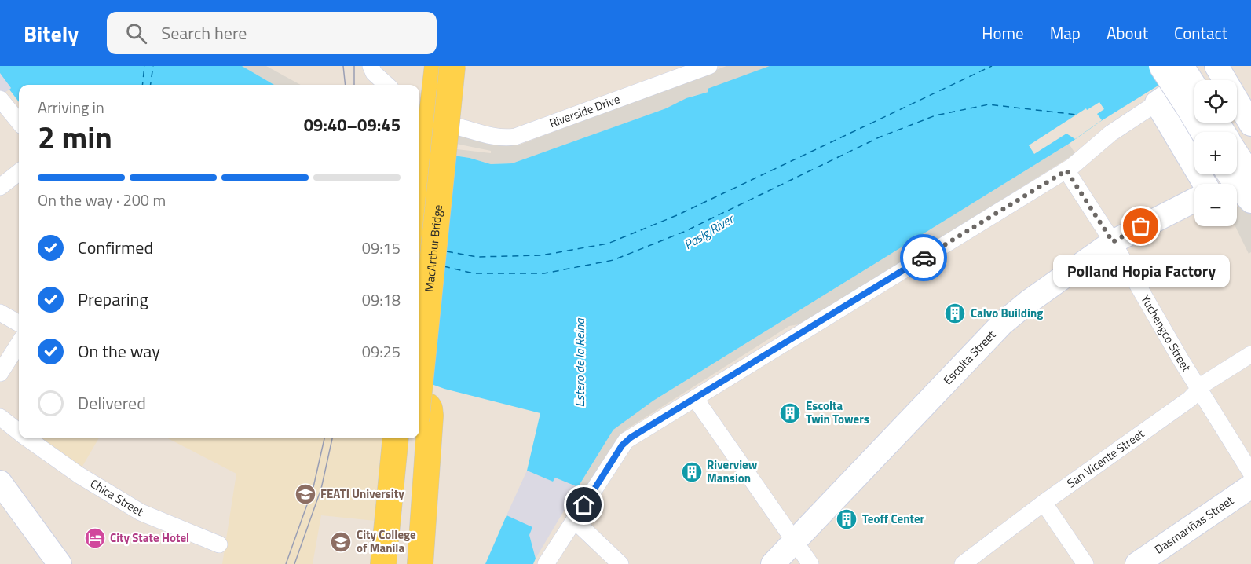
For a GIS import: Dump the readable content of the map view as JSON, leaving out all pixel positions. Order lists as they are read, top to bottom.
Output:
{
  "streets": {
    "main road": ["MacArthur Bridge"],
    "street": [
      "Riverside Drive",
      "Yuchengco Street",
      "Escolta Street",
      "San Vicente Street",
      "Chica Street",
      "Dasmariñas Street"
    ]
  },
  "crossings": [
    ["Yuchengco Street", "Escolta Street"],
    ["Yuchengco Street", "San Vicente Street"]
  ],
  "water": ["Pasig River", "Estero de la Reina"],
  "places": {
    "other": ["Polland Hopia Factory"],
    "building": [
      "Calvo Building",
      "Escolta Twin Towers",
      "Riverview Mansion",
      "Teoff Center"
    ],
    "school or university": ["FEATI University", "City College of Manila"],
    "hotel": ["City State Hotel"]
  },
  "page": {
    "header": "Bitely",
    "search": "Search here",
    "nav": [
      "Home",
      "Map",
      "About",
      "Contact"
    ],
    "map_buttons": ["+", "−"],
    "heading": ["2 min", "Arriving in", "09:40–09:45"],
    "bar": "On the way · 200 m",
    "list": [
      ["Confirmed", "09:15"],
      ["Preparing", "09:18"],
      ["On the way", "09:25"],
      "Delivered"
    ],
    "bubble": "Polland Hopia Factory"
  }
}
